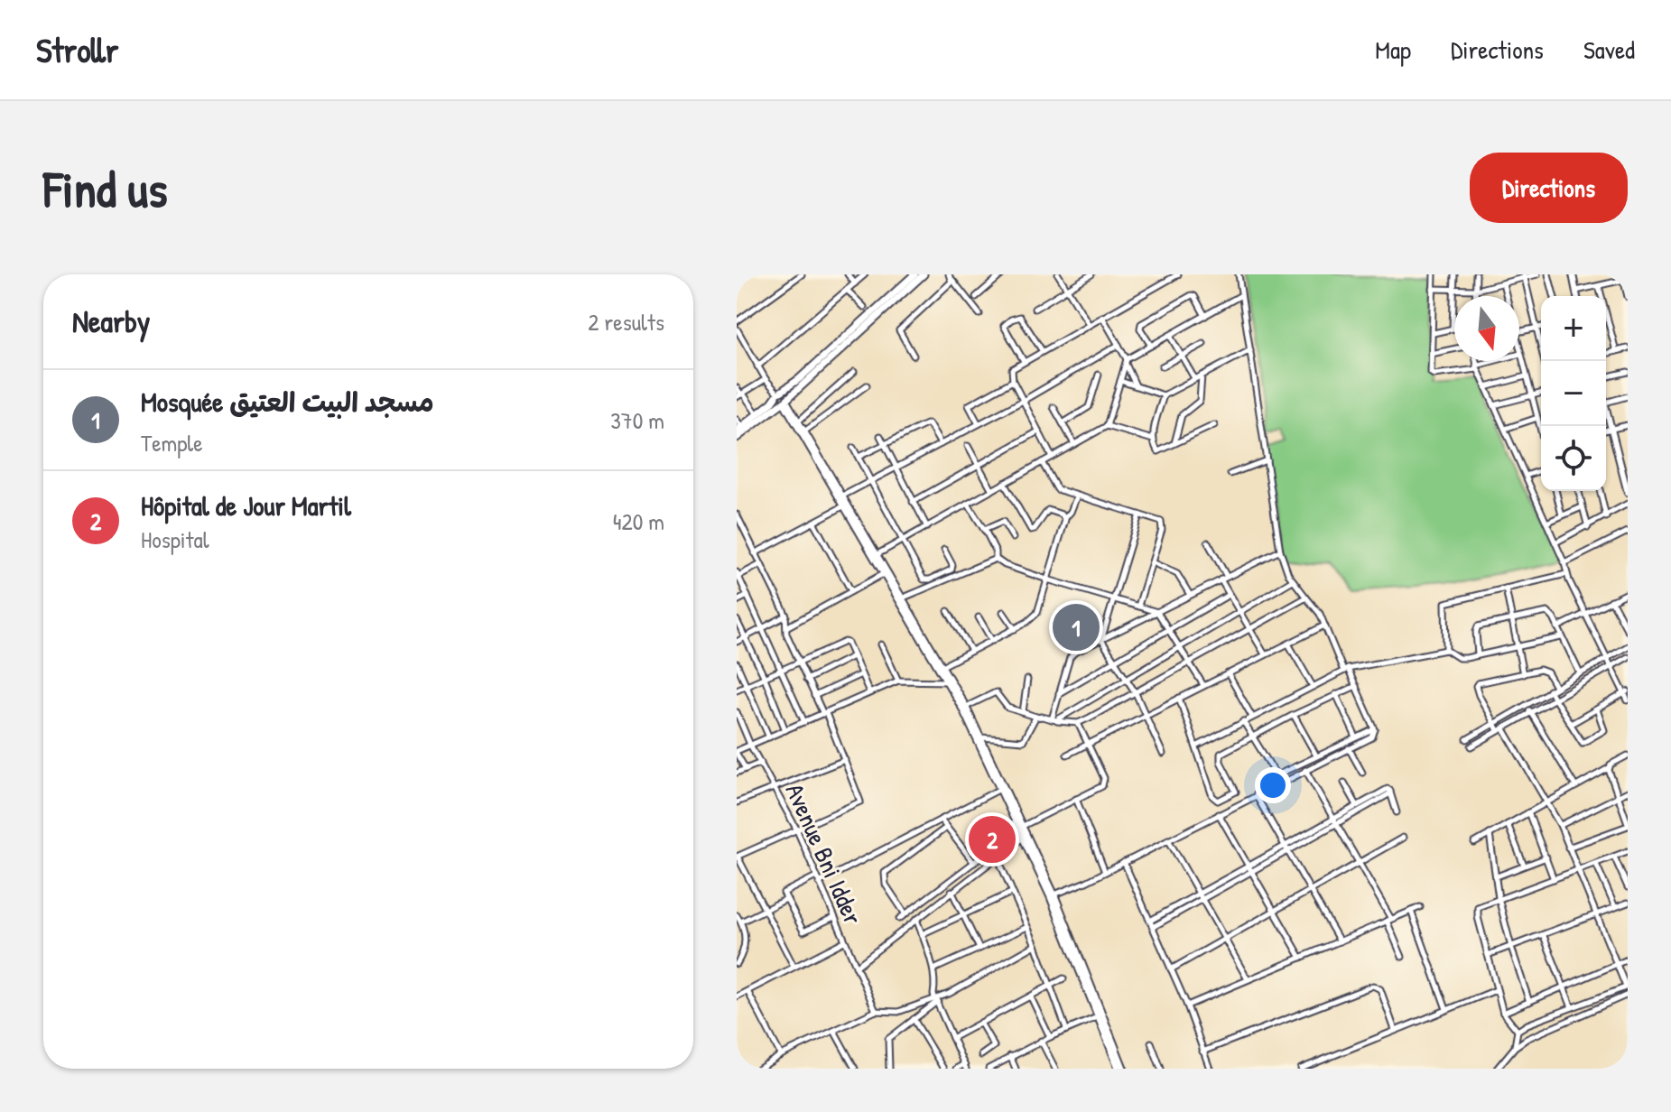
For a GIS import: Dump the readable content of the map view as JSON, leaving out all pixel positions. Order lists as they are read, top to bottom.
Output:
{
  "streets": {
    "street": ["Avenue Bni Idder"]
  },
  "north": "bottom",
  "page": {
    "header": "Strollr",
    "nav": ["Map", "Directions", "Saved"],
    "buttons": "Directions",
    "title": "Find us",
    "heading": ["Nearby", "2 results"],
    "map_buttons": ["+", "−"],
    "list": [
      {
        "mark": "1",
        "name": "Mosquée مسجد البيت العتيق",
        "note": "Temple",
        "value": "370 m"
      },
      {
        "mark": "2",
        "name": "Hôpital de Jour Martil",
        "note": "Hospital",
        "value": "420 m"
      }
    ],
    "pins": ["1", "2"]
  }
}
